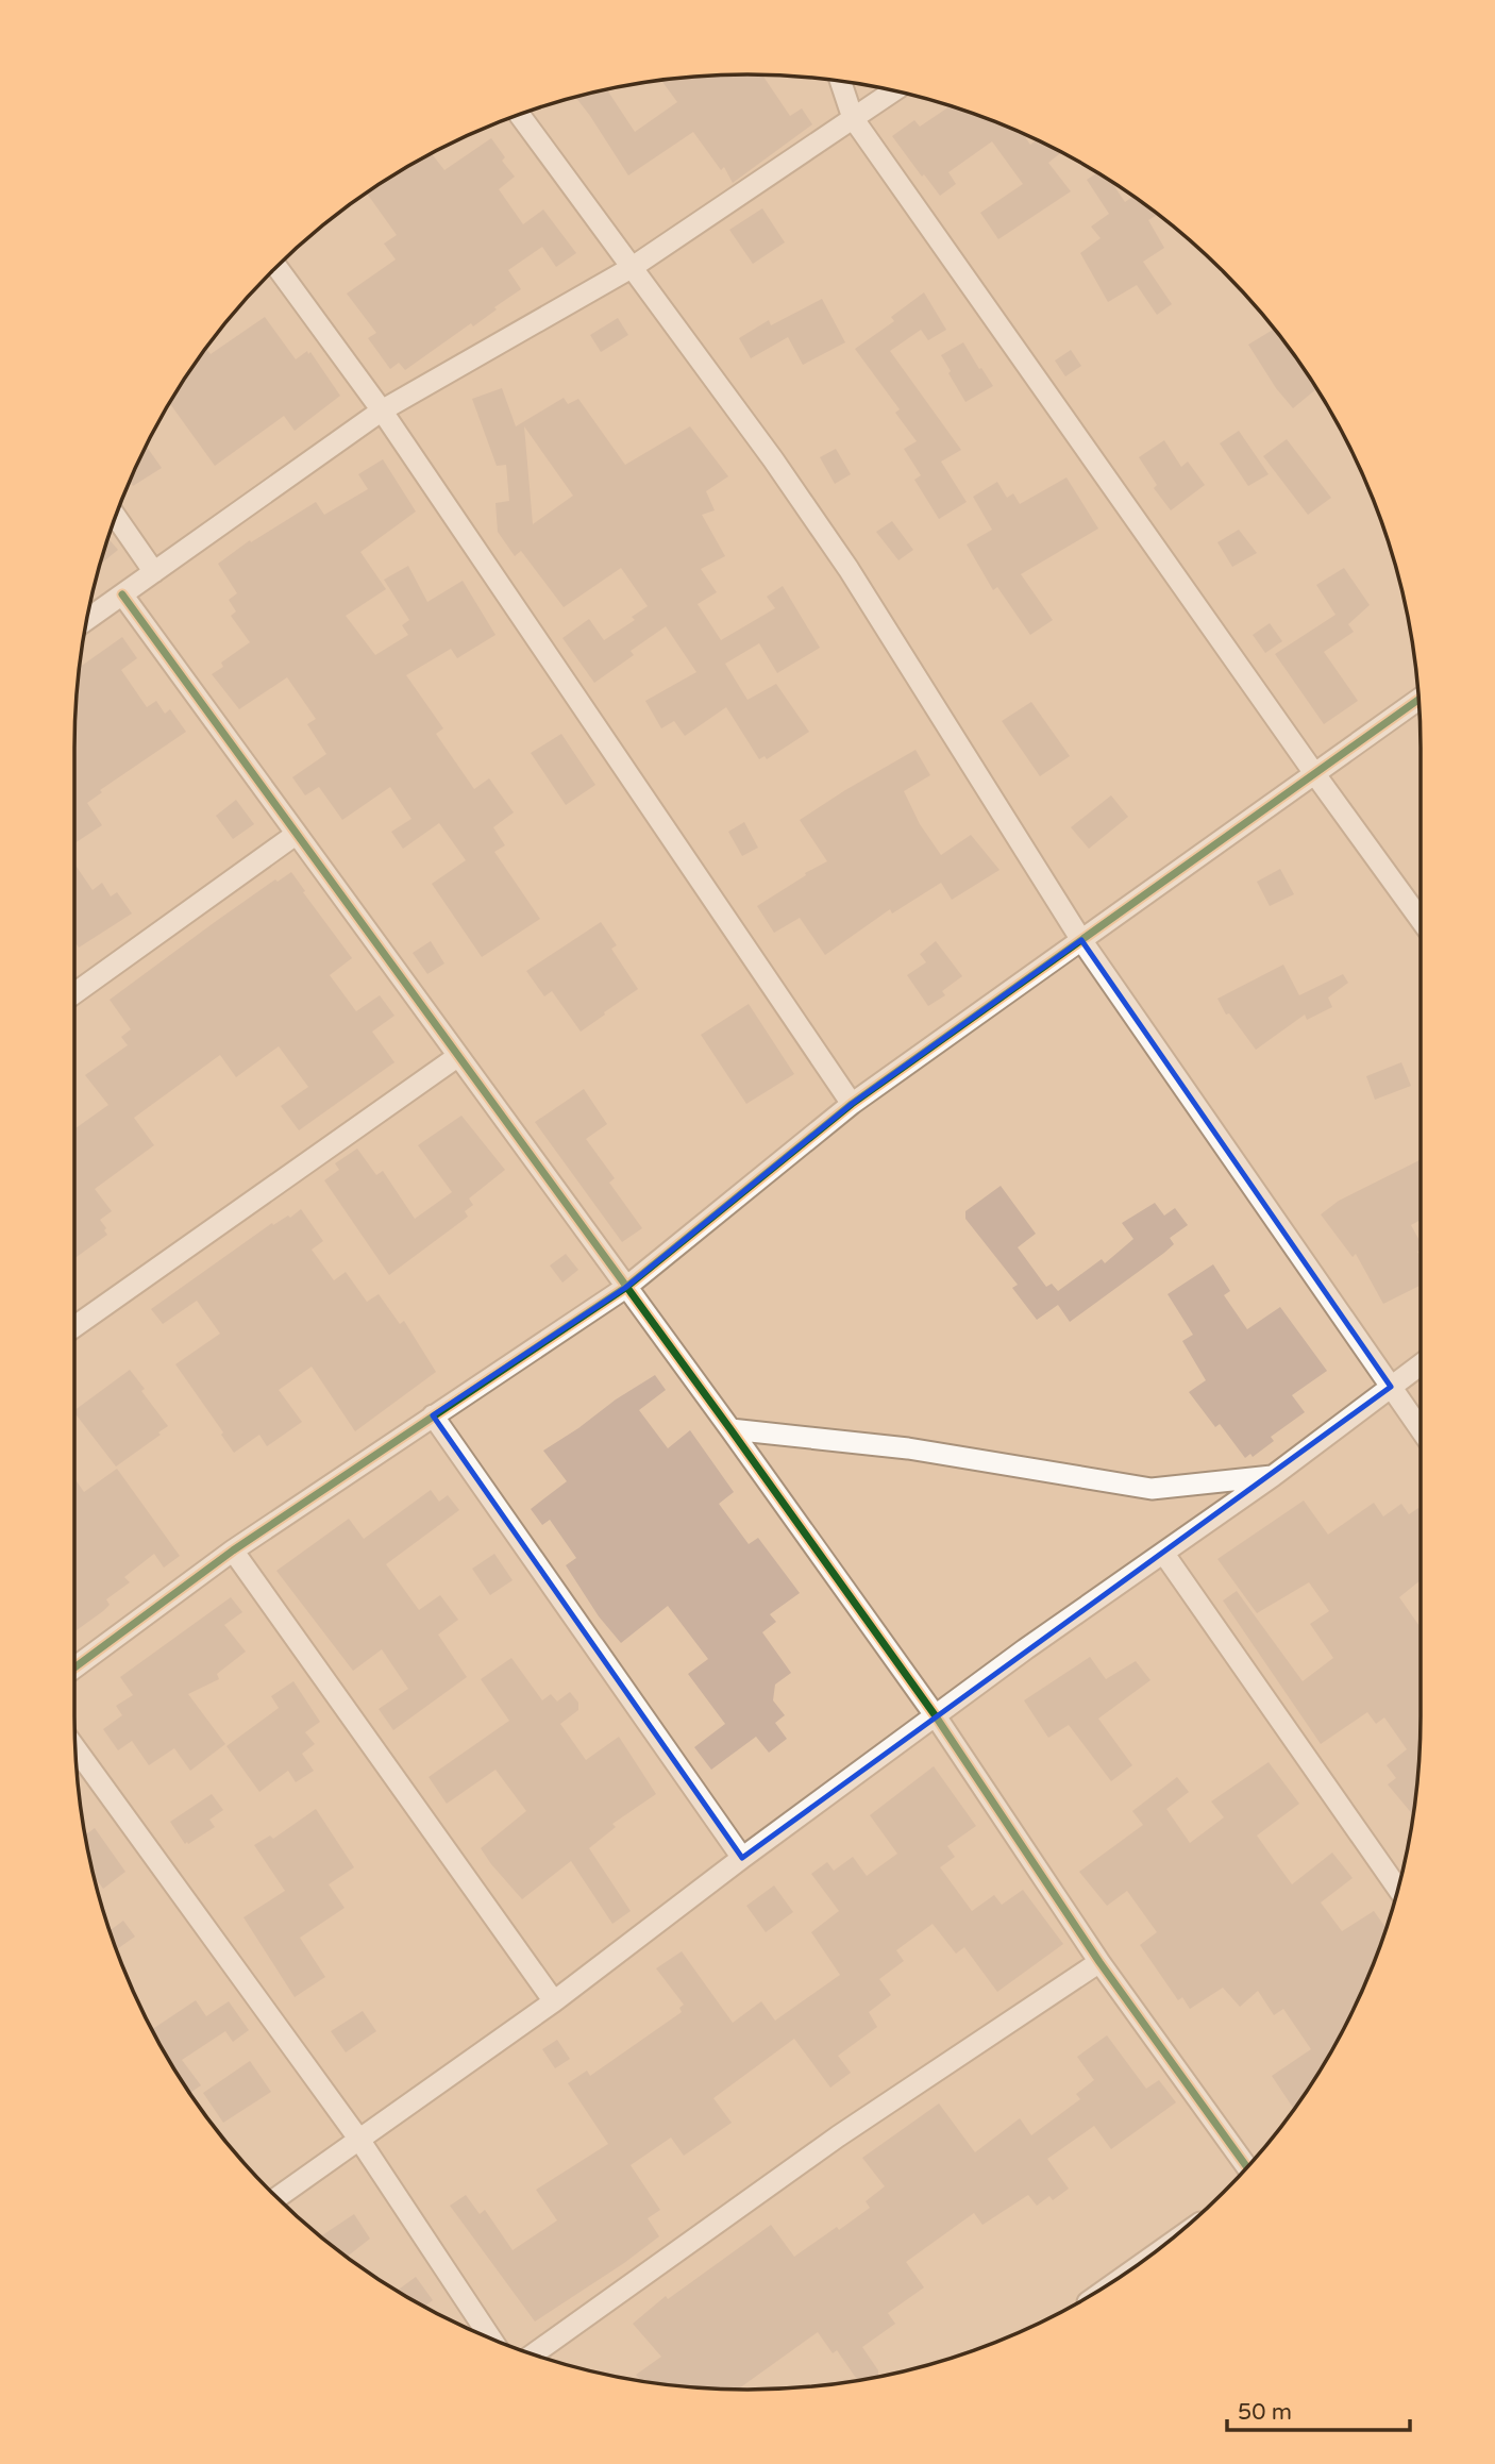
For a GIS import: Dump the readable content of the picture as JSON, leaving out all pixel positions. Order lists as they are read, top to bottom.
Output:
{
  "scale_bar": "50 m"
}
